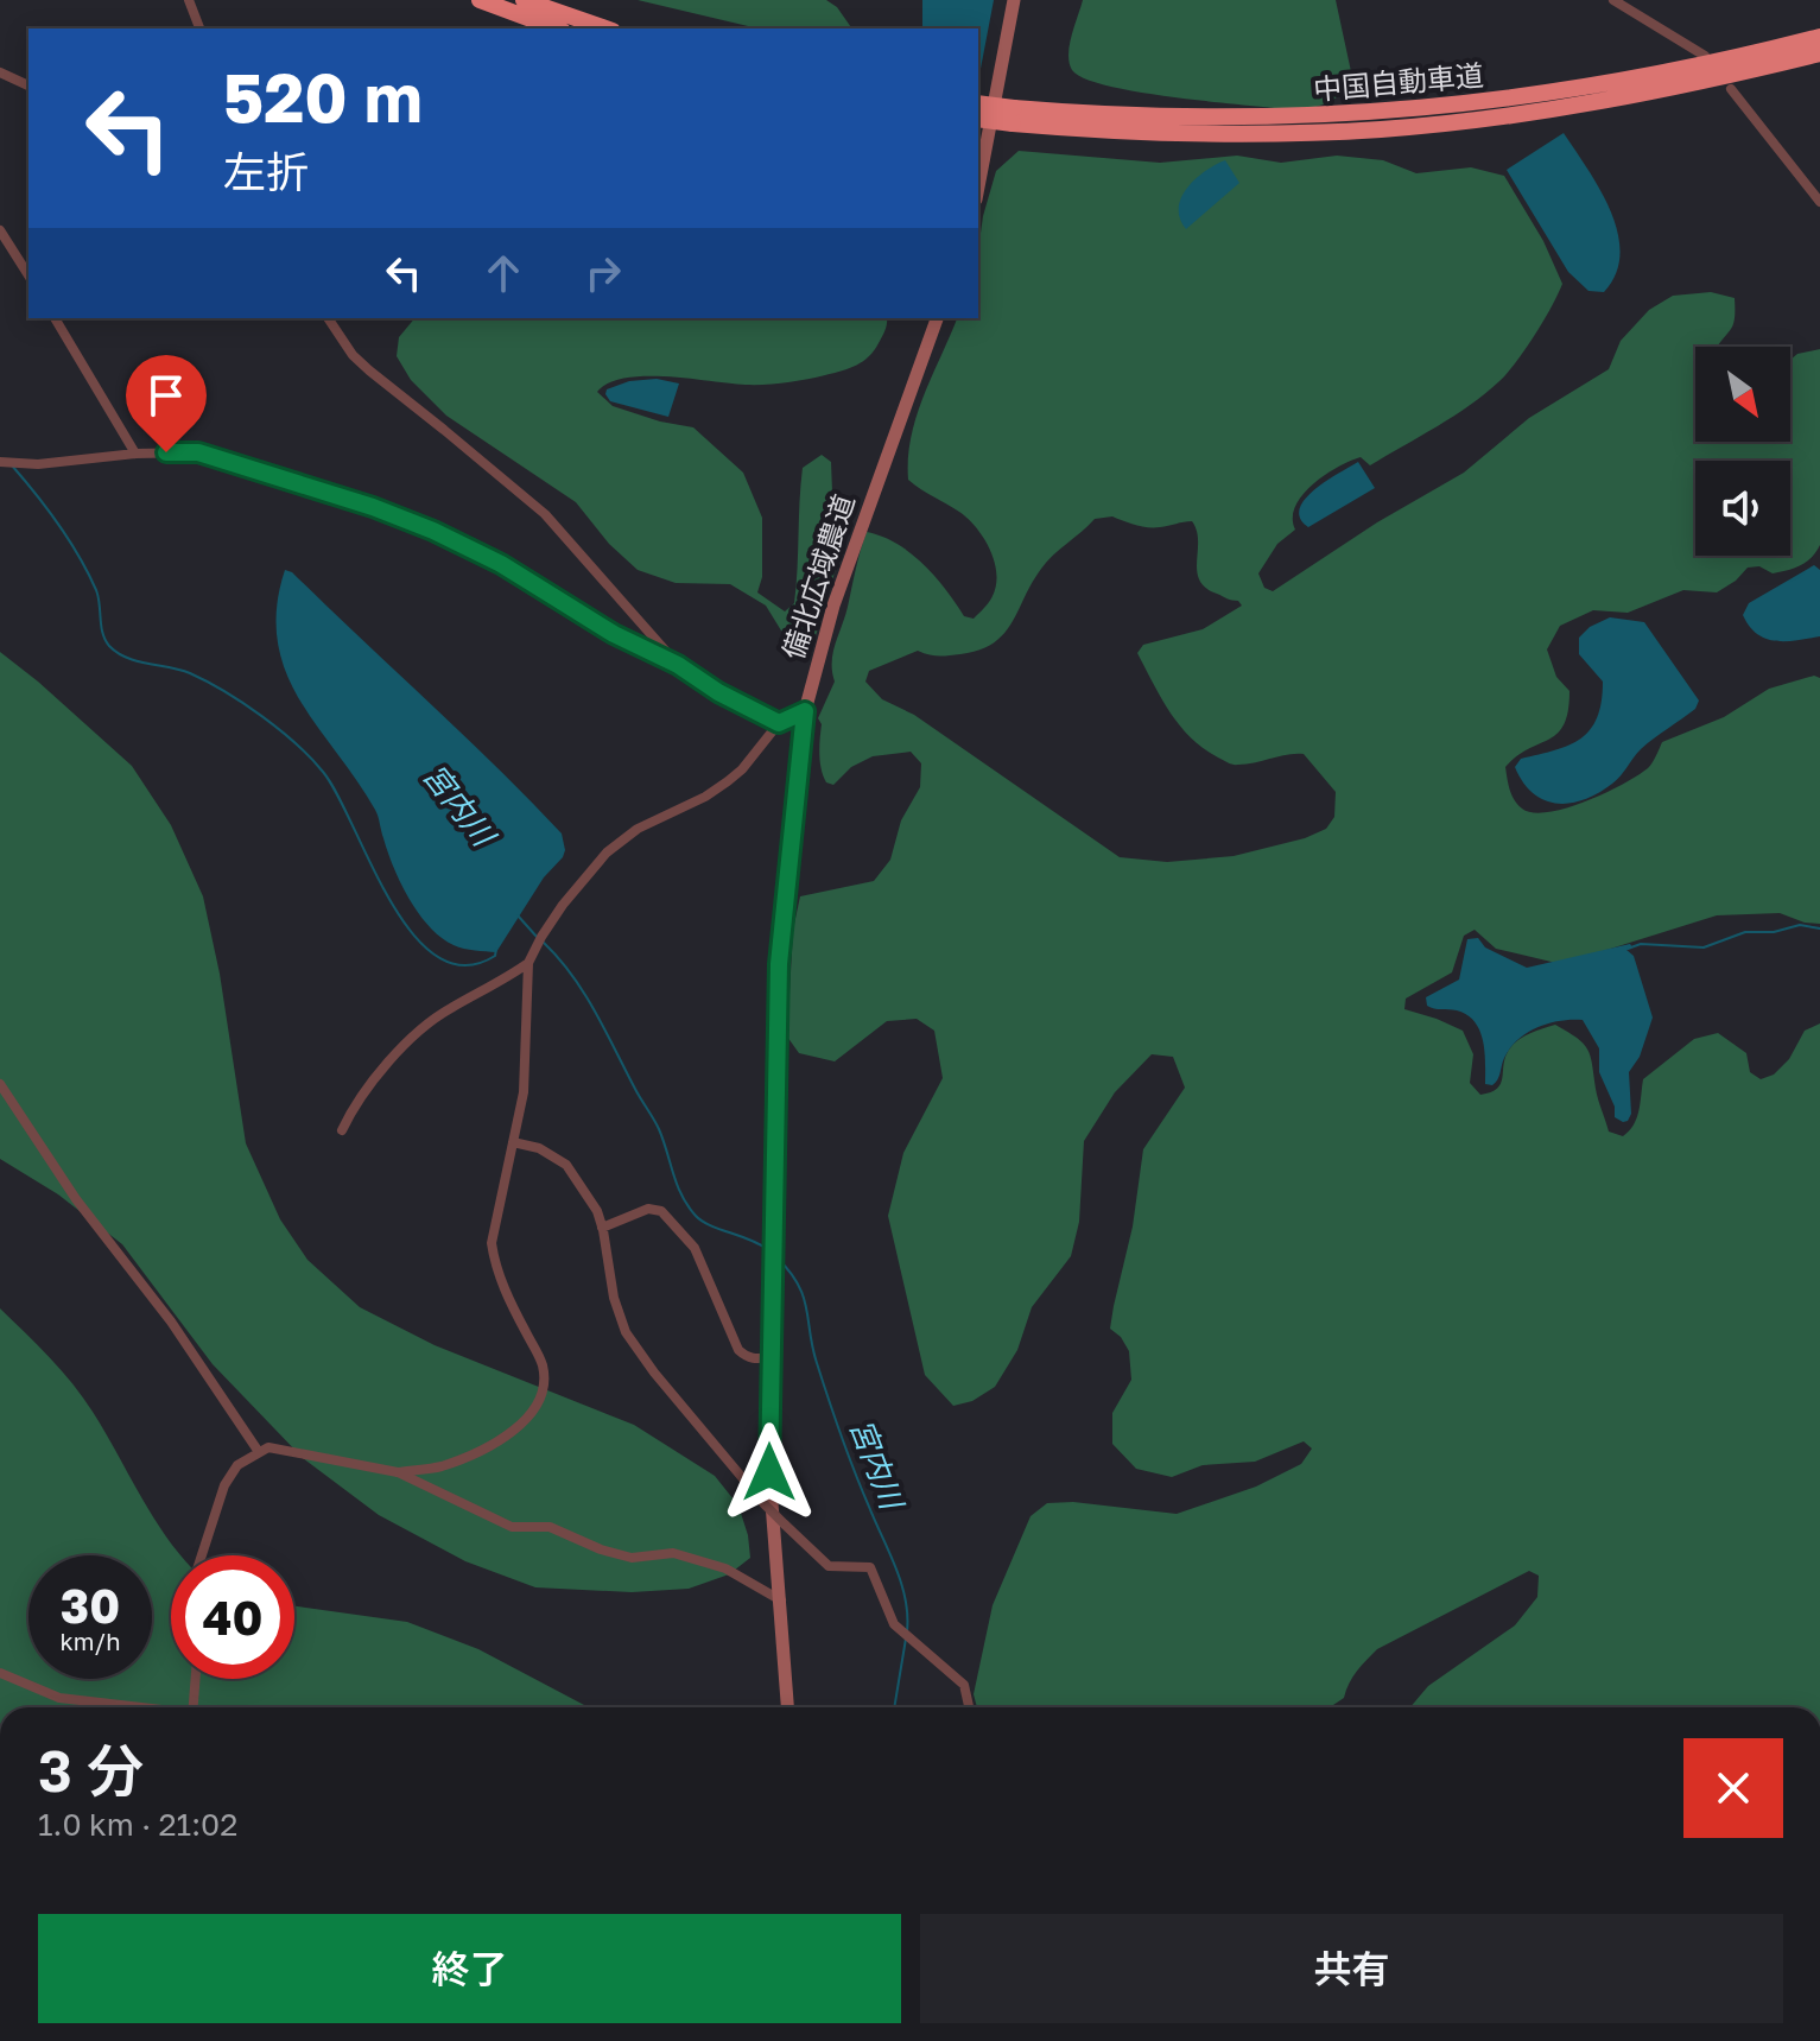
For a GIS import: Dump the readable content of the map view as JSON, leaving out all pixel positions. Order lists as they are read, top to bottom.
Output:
{
  "streets": {
    "highway": ["中国自動車道"],
    "street": ["備北広域農道"]
  },
  "water": ["宮内川"],
  "north": "bottom right",
  "page": {
    "turn": ["520 m", "左折"],
    "speed": "30 km/h",
    "limit": "40",
    "heading": ["3 分", "1.0 km · 21:02"],
    "buttons": ["終了", "共有"]
  }
}
